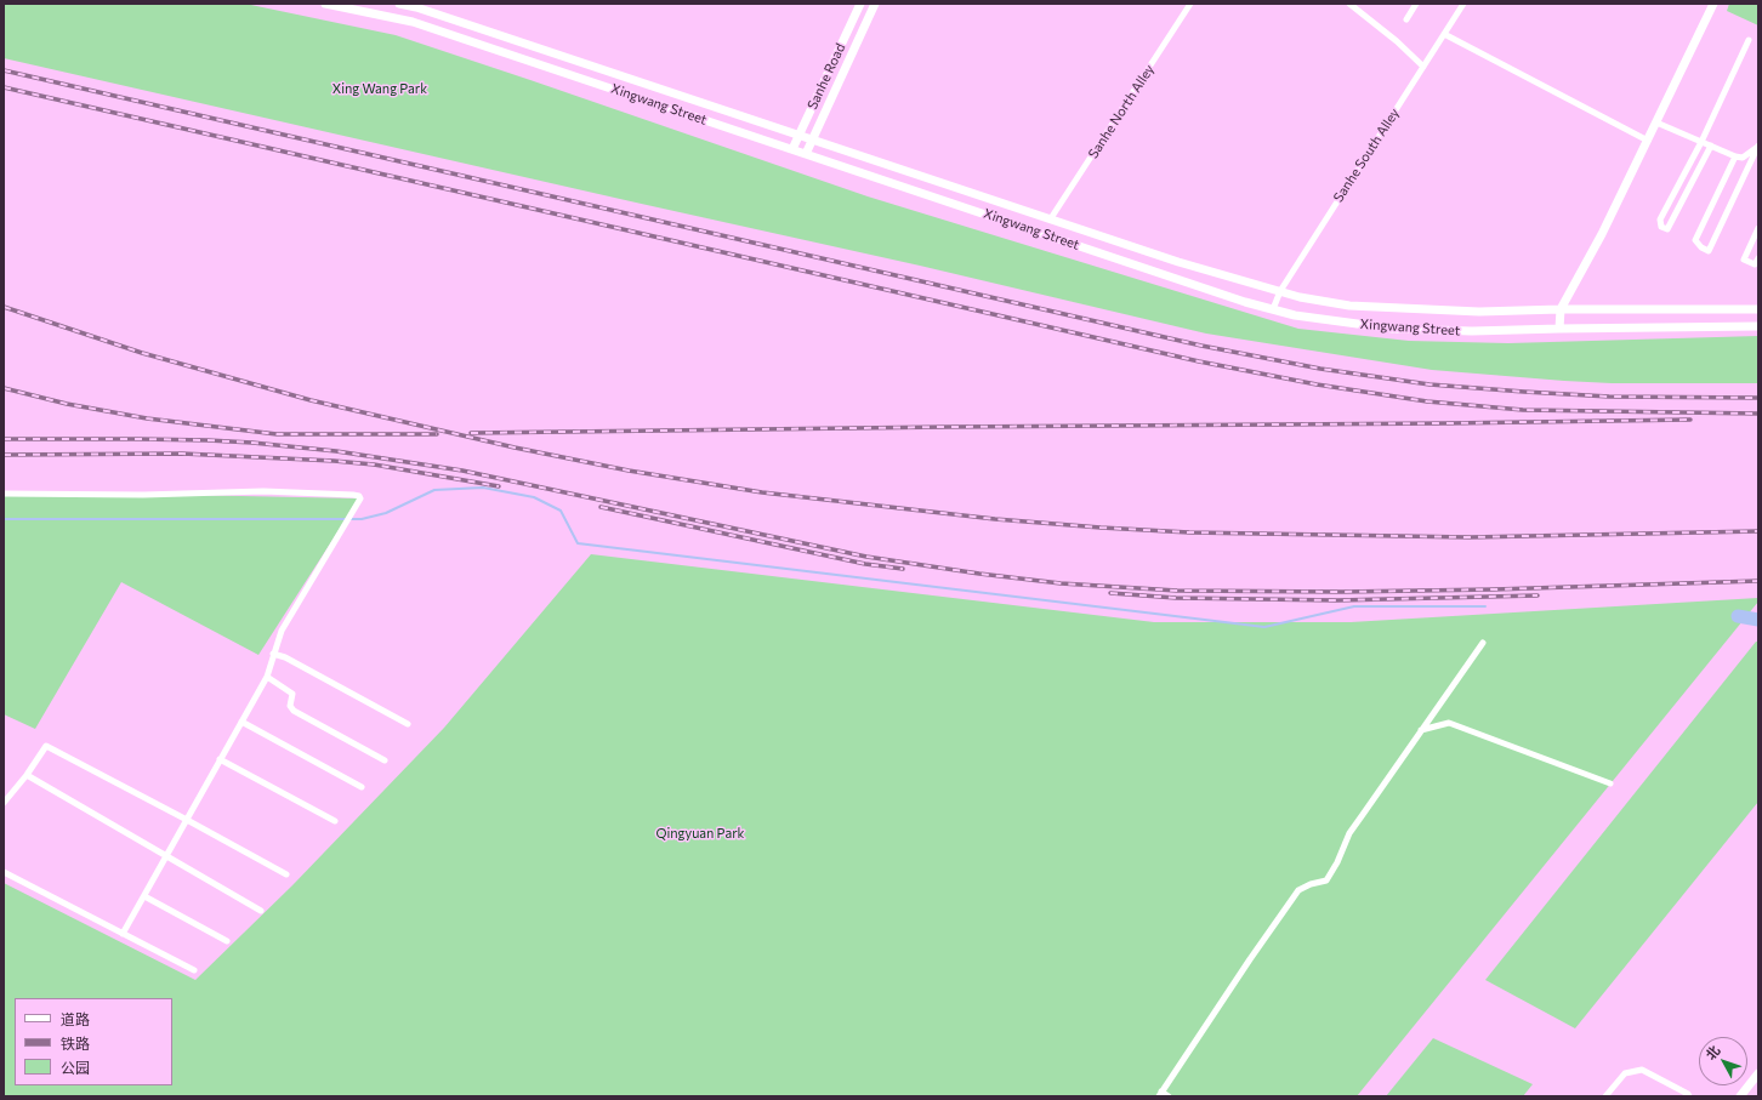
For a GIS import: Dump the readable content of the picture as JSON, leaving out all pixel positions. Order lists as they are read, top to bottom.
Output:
{
  "streets": {
    "main road": ["Sanhe Road", "Xingwang Street"],
    "street": ["Sanhe North Alley", "Sanhe South Alley"]
  },
  "crossings": [
    ["Sanhe Road", "Xingwang Street"],
    ["Xingwang Street", "Sanhe North Alley"],
    ["Xingwang Street", "Sanhe South Alley"]
  ],
  "parks": ["Xing Wang Park", "Qingyuan Park"],
  "legend": ["道路", "铁路", "公园"],
  "north": "top left"
}
